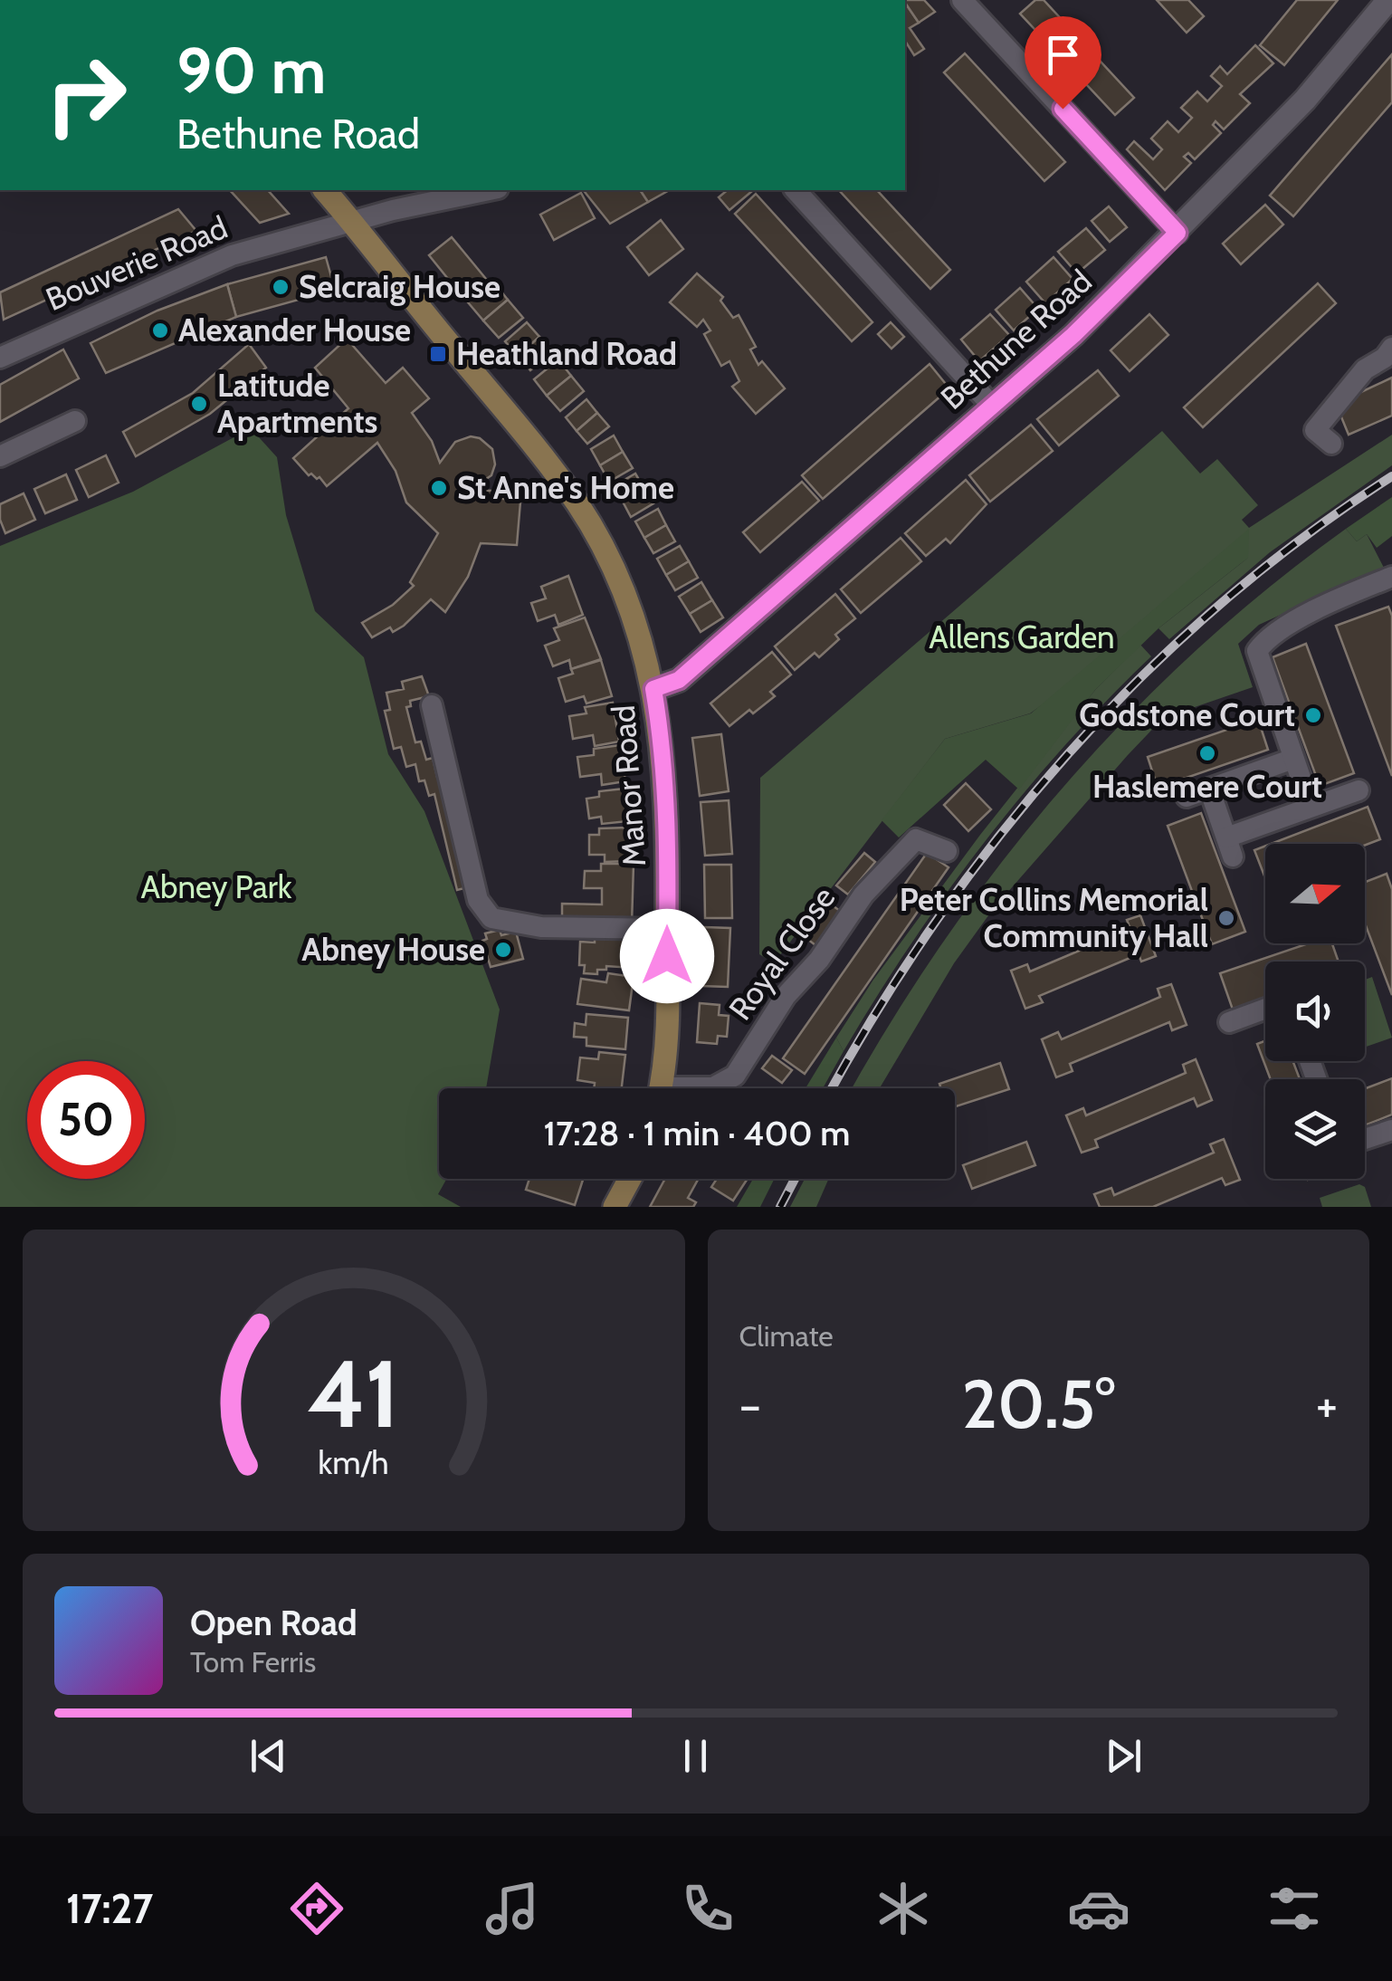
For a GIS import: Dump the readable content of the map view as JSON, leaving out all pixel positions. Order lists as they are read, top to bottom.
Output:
{
  "streets": {
    "main road": ["Manor Road"],
    "street": ["Bouverie Road", "Bethune Road", "Royal Close"]
  },
  "crossings": [
    ["Bouverie Road", "Manor Road"],
    ["Bethune Road", "Manor Road"]
  ],
  "parks": ["Allens Garden", "Abney Park"],
  "places": {
    "other": [
      "Selcraig House",
      "Alexander House",
      "Latitude Apartments",
      "St Anne's Home",
      "Godstone Court",
      "Haslemere Court",
      "Peter Collins Memorial Community Hall",
      "Abney House"
    ],
    "transit": ["Heathland Road"]
  },
  "north": "right",
  "page": {
    "turn": ["90 m", "Bethune Road"],
    "limit": "50",
    "trip": "17:28 · 1 min · 400 m",
    "tile": "Climate",
    "heat": ["−", "20.5°", "+"],
    "song": ["Open Road", "Tom Ferris"],
    "tabs": "17:27",
    "gauge": ["41", "km/h"]
  }
}
